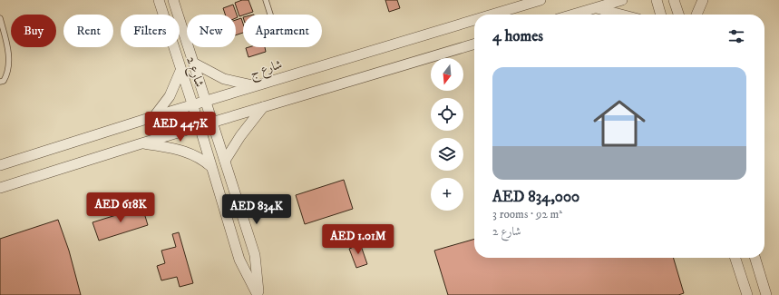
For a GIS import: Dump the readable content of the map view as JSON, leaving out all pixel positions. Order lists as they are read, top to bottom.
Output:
{
  "streets": {
    "street": ["شارع ج", "شارع 2"]
  },
  "crossings": [
    ["شارع ج", "شارع 2"]
  ],
  "north": "bottom",
  "page": {
    "chip": [
      "Buy",
      "Rent",
      "Filters",
      "New",
      "Apartment"
    ],
    "heading": "4 homes",
    "map_buttons": "+",
    "list": [
      {
        "name": "AED 834,000",
        "note": "3 rooms · 92 m² · شارع 2"
      }
    ],
    "price": [
      "AED 447K",
      "AED 618K",
      "AED 834K",
      "AED 1.01M"
    ]
  }
}
